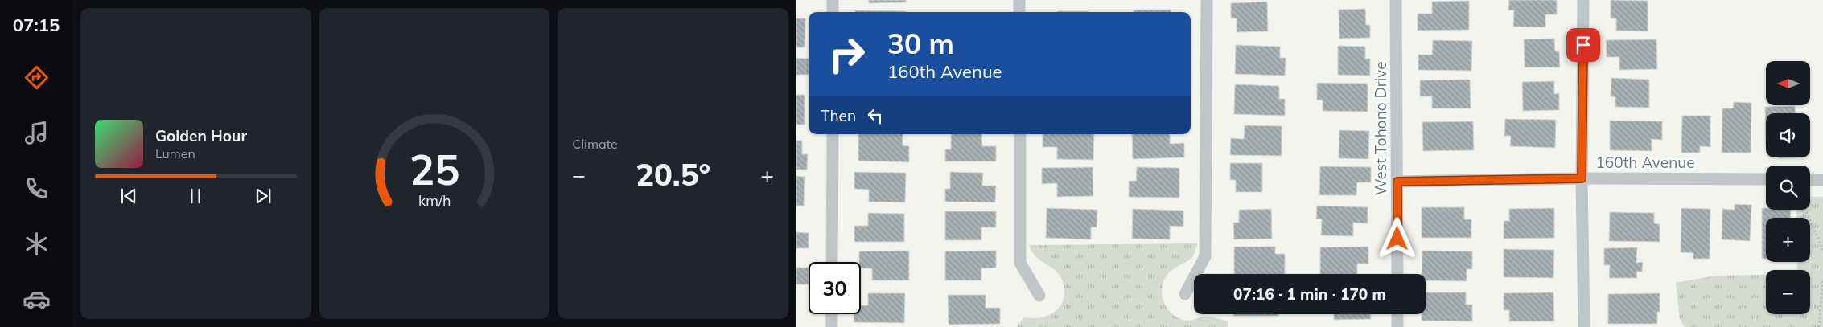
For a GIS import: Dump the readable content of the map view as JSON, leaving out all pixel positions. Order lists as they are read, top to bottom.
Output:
{
  "streets": {
    "street": ["West Tohono Drive", "160th Avenue"]
  },
  "crossings": [
    ["West Tohono Drive", "160th Avenue"]
  ],
  "north": "left",
  "page": {
    "tabs": "07:15",
    "tile": "Climate",
    "turn": ["30 m", "160th Avenue"],
    "map_buttons": ["+", "−"],
    "then": "Then",
    "song": ["Golden Hour", "Lumen"],
    "heat": ["−", "20.5°", "+"],
    "limit": "30",
    "trip": "07:16 · 1 min · 170 m",
    "gauge": ["25", "km/h"]
  }
}
